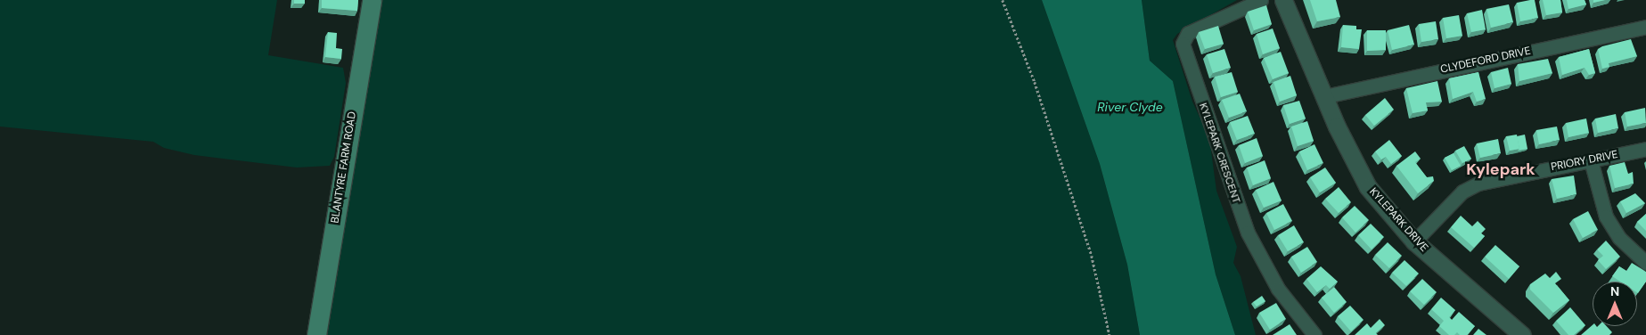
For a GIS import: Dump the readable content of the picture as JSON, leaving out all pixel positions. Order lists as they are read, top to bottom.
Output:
{
  "streets": {
    "main road": ["BLANTYRE FARM ROAD"],
    "street": [
      "CLYDEFORD DRIVE",
      "KYLEPARK CRESCENT",
      "PRIORY DRIVE",
      "KYLEPARK DRIVE"
    ]
  },
  "crossings": [
    ["CLYDEFORD DRIVE", "KYLEPARK DRIVE"],
    ["PRIORY DRIVE", "KYLEPARK DRIVE"]
  ],
  "districts": ["Kylepark"],
  "water": ["River Clyde"],
  "north": "top"
}
